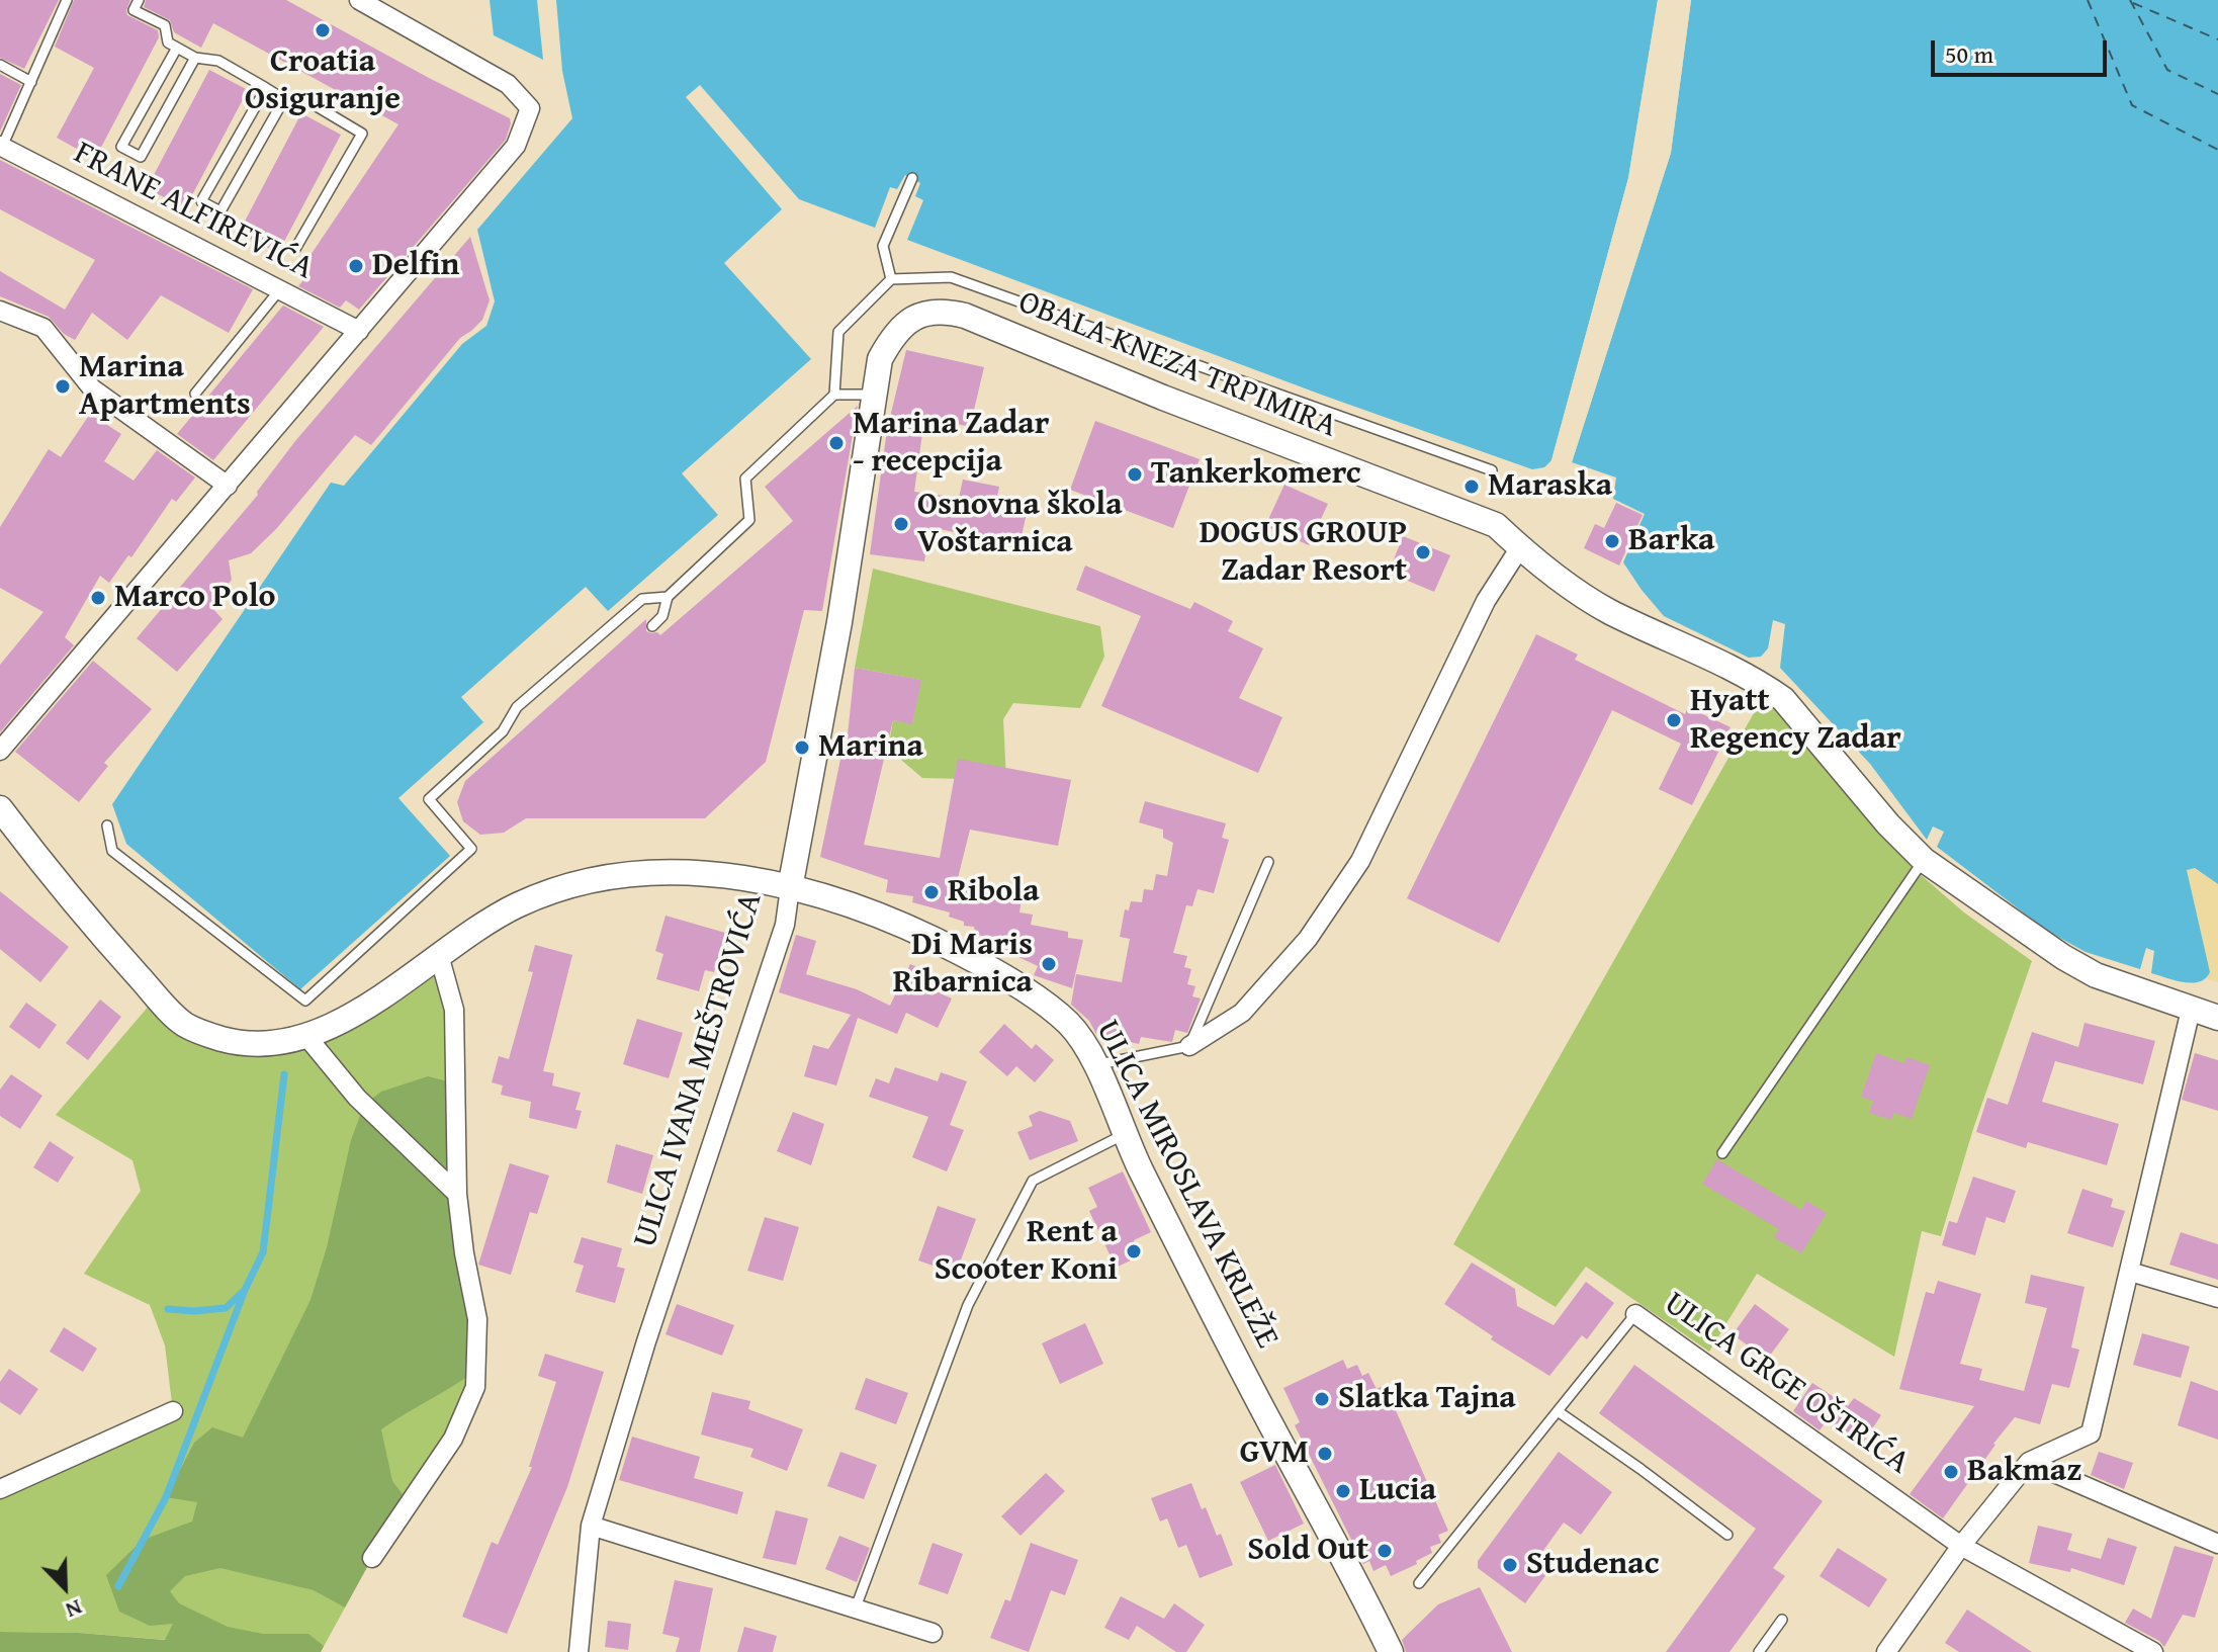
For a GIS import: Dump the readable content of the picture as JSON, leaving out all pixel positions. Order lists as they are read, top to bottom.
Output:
{
  "streets": {
    "street": [
      "FRANE ALFIREVIĆA",
      "OBALA KNEZA TRPIMIRA",
      "ULICA IVANA MEŠTROVIĆA",
      "ULICA MIROSLAVA KRLEŽE",
      "ULICA GRGE OŠTRIĆA"
    ]
  },
  "crossings": [
    ["OBALA KNEZA TRPIMIRA", "ULICA IVANA MEŠTROVIĆA"],
    ["ULICA IVANA MEŠTROVIĆA", "ULICA MIROSLAVA KRLEŽE"]
  ],
  "places": [
    "Croatia Osiguranje",
    "Delfin",
    "Marina Apartments",
    "Marina Zadar - recepcija",
    "Tankerkomerc",
    "Maraska",
    "Osnovna škola Voštarnica",
    "Barka",
    "DOGUS GROUP Zadar Resort",
    "Marco Polo",
    "Hyatt Regency Zadar",
    "Marina",
    "Ribola",
    "Di Maris Ribarnica",
    "Rent a Scooter Koni",
    "Slatka Tajna",
    "GVM",
    "Bakmaz",
    "Lucia",
    "Sold Out",
    "Studenac"
  ],
  "scale_bar": "50 m",
  "north": "bottom right"
}
